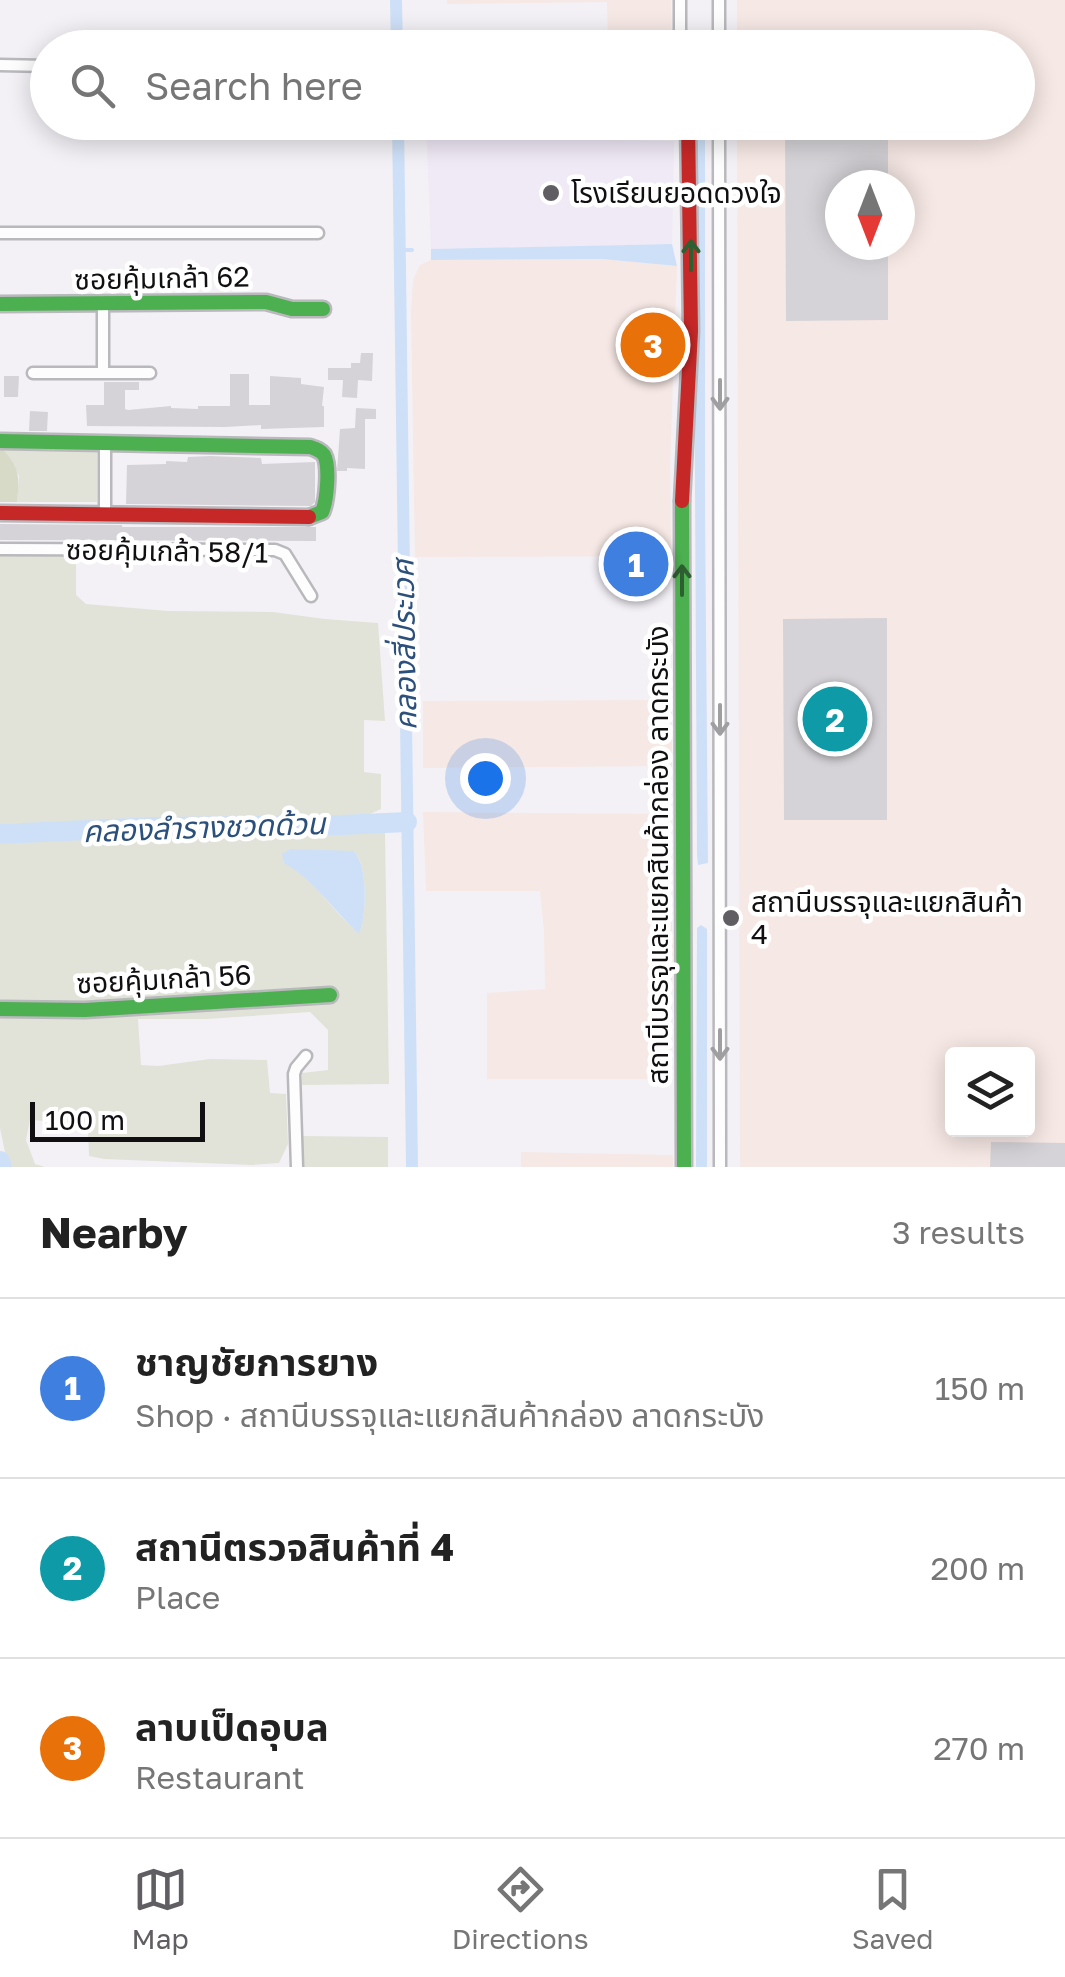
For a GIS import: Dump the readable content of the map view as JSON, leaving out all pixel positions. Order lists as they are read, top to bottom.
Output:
{
  "streets": {
    "street": [
      "ซอยคุ้มเกล้า 62",
      "ซอยคุ้มเกล้า 58/1",
      "สถานีบรรจุและแยกสินค้ากล่อง ลาดกระบัง",
      "ซอยคุ้มเกล้า 56"
    ]
  },
  "water": ["คลองสี่ประเวศ", "คลองลำรางชวดด้วน"],
  "places": ["โรงเรียนยอดดวงใจ", "สถานีบรรจุและแยกสินค้า 4"],
  "scale_bar": "100 m",
  "north": "bottom",
  "page": {
    "search": "Search here",
    "pins": ["3", "1", "2"],
    "scale": "100 m",
    "heading": ["Nearby", "3 results"],
    "list": [
      {
        "mark": "1",
        "name": "ชาญชัยการยาง",
        "note": "Shop · สถานีบรรจุและแยกสินค้ากล่อง ลาดกระบัง",
        "value": "150 m"
      },
      {
        "mark": "2",
        "name": "สถานีตรวจสินค้าที่ 4",
        "note": "Place",
        "value": "200 m"
      },
      {
        "mark": "3",
        "name": "ลาบเป็ดอุบล",
        "note": "Restaurant",
        "value": "270 m"
      }
    ],
    "nav": ["Map", "Directions", "Saved"]
  }
}
